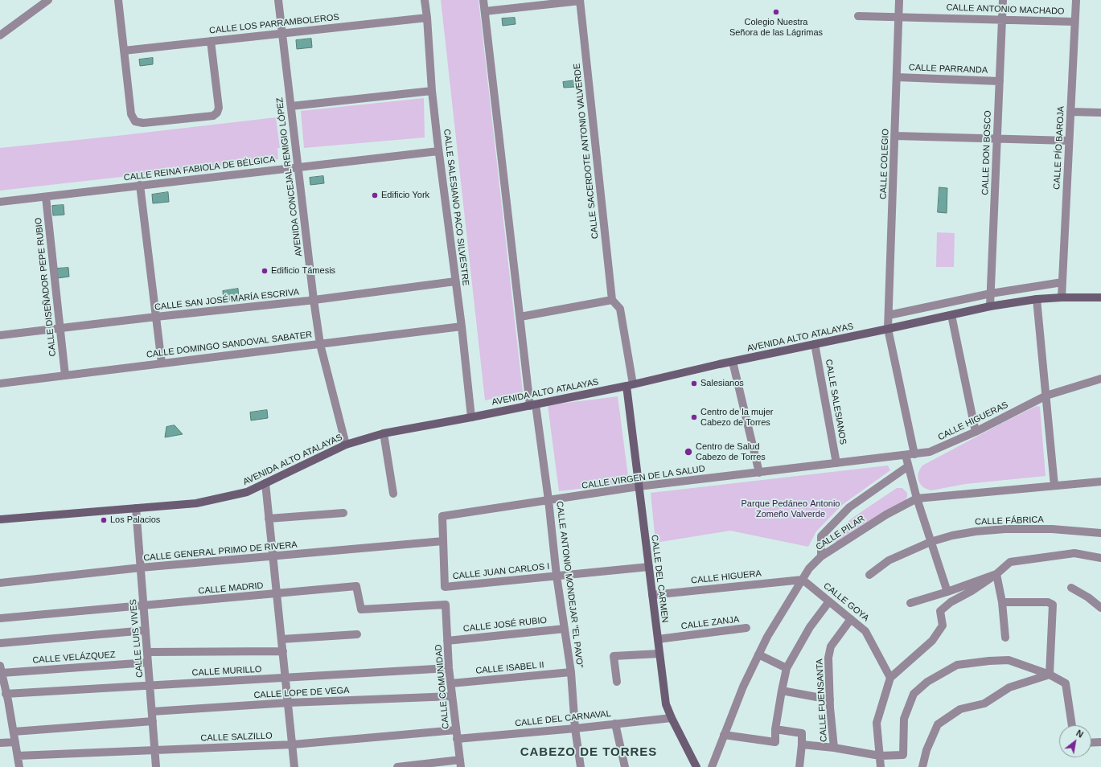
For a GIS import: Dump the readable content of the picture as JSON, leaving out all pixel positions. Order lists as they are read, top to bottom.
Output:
{
  "streets": {
    "main road": ["AVENIDA ALTO ATALAYAS", "CALLE DEL CARMEN"],
    "street": [
      "CALLE ANTONIO MACHADO",
      "CALLE LOS PARRAMBOLEROS",
      "CALLE PARRANDA",
      "CALLE PÍO BAROJA",
      "CALLE SACERDOTE ANTONIO VALVERDE",
      "CALLE DON BOSCO",
      "CALLE COLEGIO",
      "CALLE REINA FABIOLA DE BÉLGICA",
      "AVENIDA CONCEJAL REMIGIO LÓPEZ",
      "CALLE SALESIANO PACO SILVESTRE",
      "CALLE DISEÑADOR PEPE RUBIO",
      "CALLE SAN JOSÉ MARÍA ESCRIVA",
      "CALLE DOMINGO SANDOVAL SABATER",
      "CALLE SALESIANOS",
      "CALLE HIGUERAS",
      "CALLE VIRGEN DE LA SALUD",
      "CALLE FÁBRICA",
      "CALLE PILAR",
      "CALLE GENERAL PRIMO DE RIVERA",
      "CALLE JUAN CARLOS I",
      "CALLE HIGUERA",
      "CALLE ANTONIO MONDEJAR \"EL PAVO\"",
      "CALLE MADRID",
      "CALLE GOYA",
      "CALLE ZANJA",
      "CALLE JOSÉ RUBIO",
      "CALLE LUIS VIVES",
      "CALLE VELÁZQUEZ",
      "CALLE ISABEL II",
      "CALLE MURILLO",
      "CALLE COMUNIDAD",
      "CALLE LOPE DE VEGA",
      "CALLE FUENSANTA",
      "CALLE DEL CARNAVAL",
      "CALLE SALZILLO"
    ]
  },
  "crossings": [
    ["CALLE ANTONIO MACHADO", "CALLE PÍO BAROJA"],
    ["CALLE ANTONIO MACHADO", "CALLE DON BOSCO"],
    ["CALLE ANTONIO MACHADO", "CALLE COLEGIO"],
    ["CALLE LOS PARRAMBOLEROS", "AVENIDA CONCEJAL REMIGIO LÓPEZ"],
    ["CALLE LOS PARRAMBOLEROS", "CALLE SALESIANO PACO SILVESTRE"],
    ["CALLE PARRANDA", "CALLE DON BOSCO"],
    ["CALLE PARRANDA", "CALLE COLEGIO"],
    ["CALLE PÍO BAROJA", "AVENIDA ALTO ATALAYAS"],
    ["CALLE DON BOSCO", "AVENIDA ALTO ATALAYAS"],
    ["CALLE COLEGIO", "AVENIDA ALTO ATALAYAS"],
    ["CALLE COLEGIO", "CALLE HIGUERAS"],
    ["CALLE REINA FABIOLA DE BÉLGICA", "AVENIDA CONCEJAL REMIGIO LÓPEZ"],
    ["CALLE REINA FABIOLA DE BÉLGICA", "CALLE SALESIANO PACO SILVESTRE"],
    ["CALLE REINA FABIOLA DE BÉLGICA", "CALLE DISEÑADOR PEPE RUBIO"],
    ["AVENIDA CONCEJAL REMIGIO LÓPEZ", "CALLE SAN JOSÉ MARÍA ESCRIVA"],
    ["AVENIDA CONCEJAL REMIGIO LÓPEZ", "AVENIDA ALTO ATALAYAS"],
    ["AVENIDA CONCEJAL REMIGIO LÓPEZ", "CALLE DOMINGO SANDOVAL SABATER"],
    ["CALLE SALESIANO PACO SILVESTRE", "CALLE SAN JOSÉ MARÍA ESCRIVA"],
    ["CALLE SALESIANO PACO SILVESTRE", "AVENIDA ALTO ATALAYAS"],
    ["CALLE SALESIANO PACO SILVESTRE", "CALLE DOMINGO SANDOVAL SABATER"],
    ["CALLE DISEÑADOR PEPE RUBIO", "CALLE SAN JOSÉ MARÍA ESCRIVA"],
    ["CALLE DISEÑADOR PEPE RUBIO", "CALLE DOMINGO SANDOVAL SABATER"],
    ["AVENIDA ALTO ATALAYAS", "CALLE SALESIANOS"],
    ["AVENIDA ALTO ATALAYAS", "CALLE DEL CARMEN"],
    ["AVENIDA ALTO ATALAYAS", "CALLE ANTONIO MONDEJAR \"EL PAVO\""],
    ["AVENIDA ALTO ATALAYAS", "CALLE LUIS VIVES"],
    ["CALLE SALESIANOS", "CALLE VIRGEN DE LA SALUD"],
    ["CALLE HIGUERAS", "CALLE VIRGEN DE LA SALUD"],
    ["CALLE VIRGEN DE LA SALUD", "CALLE JUAN CARLOS I"],
    ["CALLE VIRGEN DE LA SALUD", "CALLE DEL CARMEN"],
    ["CALLE VIRGEN DE LA SALUD", "CALLE ANTONIO MONDEJAR \"EL PAVO\""],
    ["CALLE PILAR", "CALLE HIGUERA"],
    ["CALLE PILAR", "CALLE GOYA"],
    ["CALLE GENERAL PRIMO DE RIVERA", "CALLE JUAN CARLOS I"],
    ["CALLE GENERAL PRIMO DE RIVERA", "CALLE LUIS VIVES"],
    ["CALLE JUAN CARLOS I", "CALLE DEL CARMEN"],
    ["CALLE JUAN CARLOS I", "CALLE ANTONIO MONDEJAR \"EL PAVO\""],
    ["CALLE HIGUERA", "CALLE DEL CARMEN"],
    ["CALLE HIGUERA", "CALLE GOYA"],
    ["CALLE DEL CARMEN", "CALLE ZANJA"],
    ["CALLE DEL CARMEN", "CALLE DEL CARNAVAL"],
    ["CALLE ANTONIO MONDEJAR \"EL PAVO\"", "CALLE JOSÉ RUBIO"],
    ["CALLE ANTONIO MONDEJAR \"EL PAVO\"", "CALLE ISABEL II"],
    ["CALLE ANTONIO MONDEJAR \"EL PAVO\"", "CALLE DEL CARNAVAL"],
    ["CALLE MADRID", "CALLE LUIS VIVES"],
    ["CALLE MADRID", "CALLE COMUNIDAD"],
    ["CALLE GOYA", "CALLE FUENSANTA"],
    ["CALLE JOSÉ RUBIO", "CALLE COMUNIDAD"],
    ["CALLE LUIS VIVES", "CALLE VELÁZQUEZ"],
    ["CALLE LUIS VIVES", "CALLE MURILLO"],
    ["CALLE LUIS VIVES", "CALLE LOPE DE VEGA"],
    ["CALLE LUIS VIVES", "CALLE SALZILLO"],
    ["CALLE ISABEL II", "CALLE COMUNIDAD"],
    ["CALLE MURILLO", "CALLE COMUNIDAD"],
    ["CALLE COMUNIDAD", "CALLE LOPE DE VEGA"],
    ["CALLE COMUNIDAD", "CALLE DEL CARNAVAL"],
    ["CALLE COMUNIDAD", "CALLE SALZILLO"]
  ],
  "districts": ["CABEZO DE TORRES"],
  "parks": ["Parque Pedáneo Antonio Zomeño Valverde"],
  "places": [
    "Colegio Nuestra Señora de las Lágrimas",
    "Edificio York",
    "Edificio Támesis",
    "Salesianos",
    "Centro de la mujer Cabezo de Torres",
    "Centro de Salud Cabezo de Torres",
    "Los Palacios"
  ],
  "north": "top right"
}
